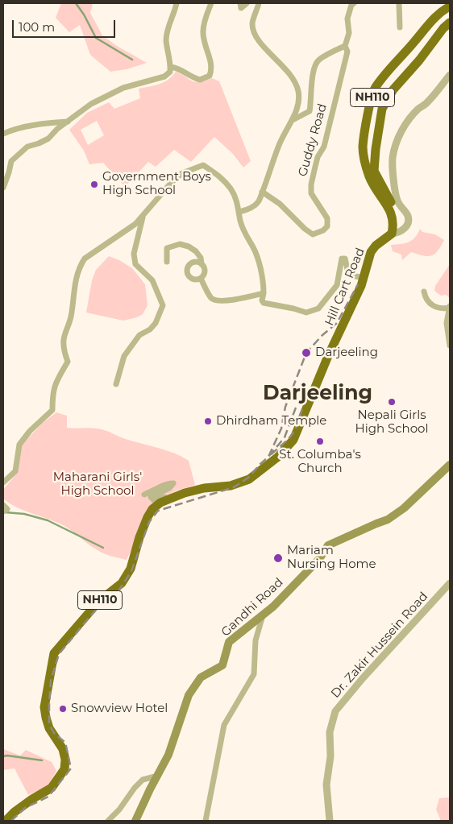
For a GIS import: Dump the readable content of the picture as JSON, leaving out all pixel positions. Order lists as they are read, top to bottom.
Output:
{
  "streets": {
    "highway": ["NH110", "Hill Cart Road"],
    "main road": ["Gandhi Road"],
    "street": ["Guddy Road", "Dr. Zakir Hussein Road"]
  },
  "crossings": [
    ["NH110", "Hill Cart Road"]
  ],
  "districts": ["Darjeeling"],
  "parks": ["Maharani Girls' High School"],
  "places": [
    "Government Boys High School",
    "Darjeeling",
    "Nepali Girls High School",
    "Dhirdham Temple",
    "St. Columba's Church",
    "Mariam Nursing Home",
    "Snowview Hotel"
  ],
  "scale_bar": "100 m"
}
